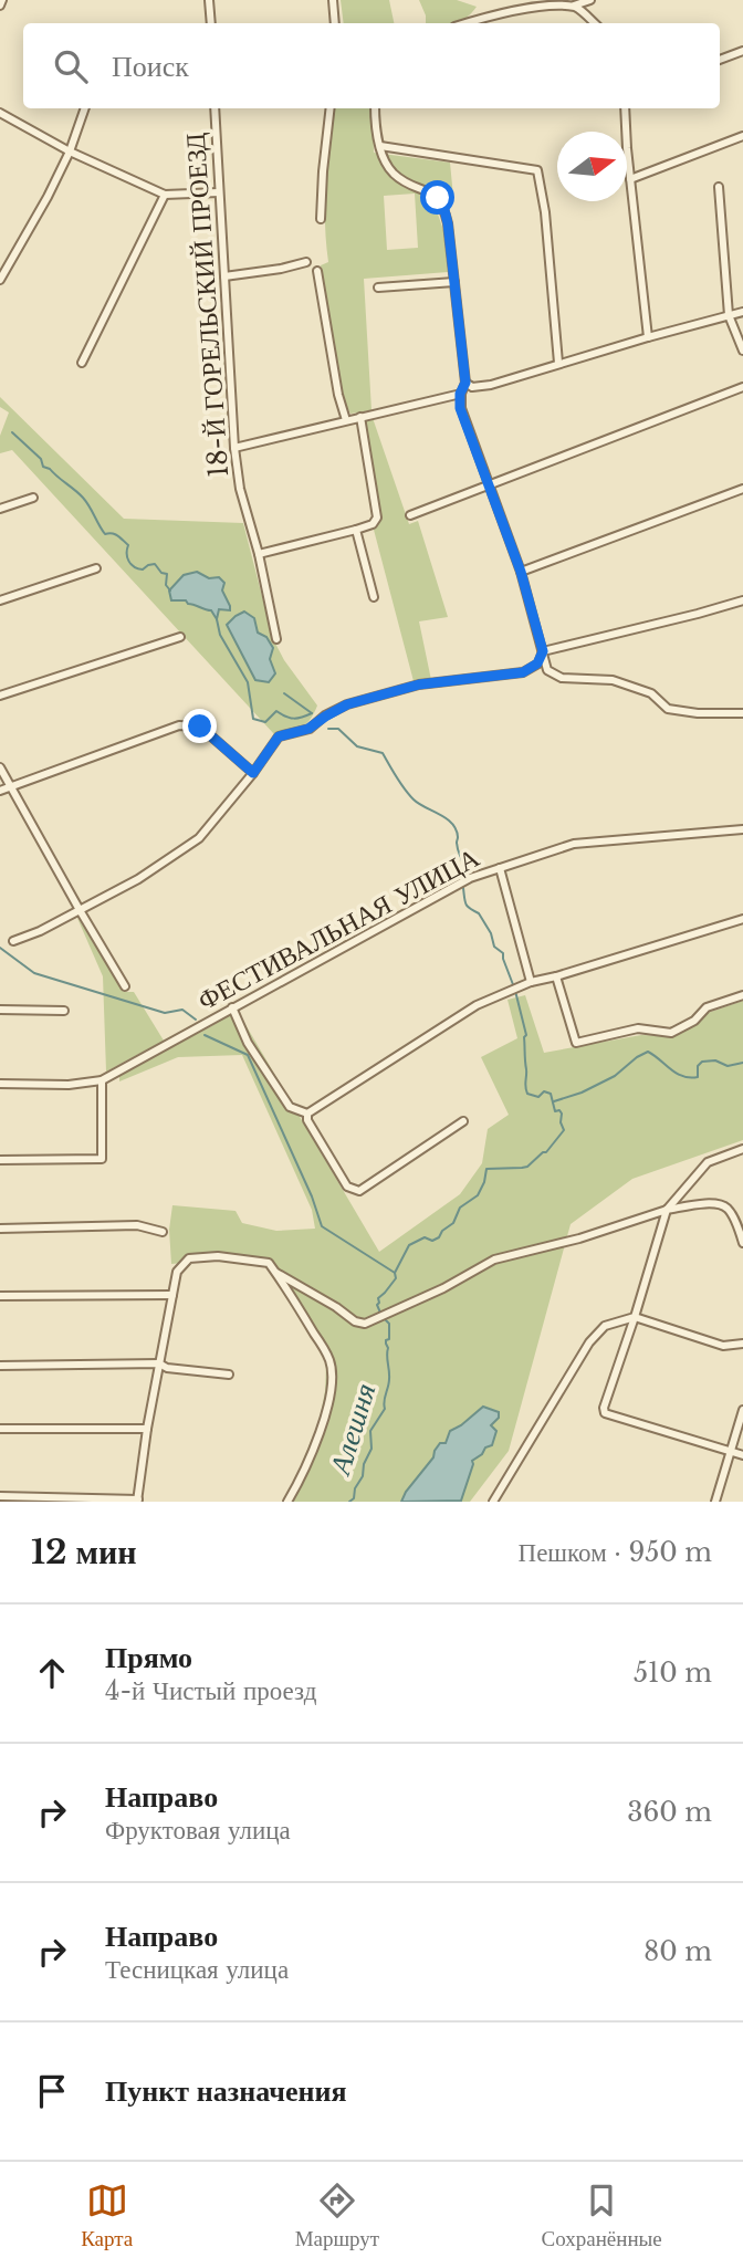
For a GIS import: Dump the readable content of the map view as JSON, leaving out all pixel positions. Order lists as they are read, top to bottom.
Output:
{
  "streets": {
    "street": ["18-Й ГОРЕЛЬСКИЙ ПРОЕЗД", "ФЕСТИВАЛЬНАЯ УЛИЦА"]
  },
  "water": ["Алешня"],
  "north": "right",
  "page": {
    "search": "Поиск",
    "heading": ["12 мин", "Пешком · 950 m"],
    "list": [
      ["Прямо", "4-й Чистый проезд", "510 m"],
      ["Направо", "Фруктовая улица", "360 m"],
      ["Направо", "Тесницкая улица", "80 m"],
      "Пункт назначения"
    ],
    "nav": ["Карта", "Маршрут", "Сохранённые"]
  }
}
